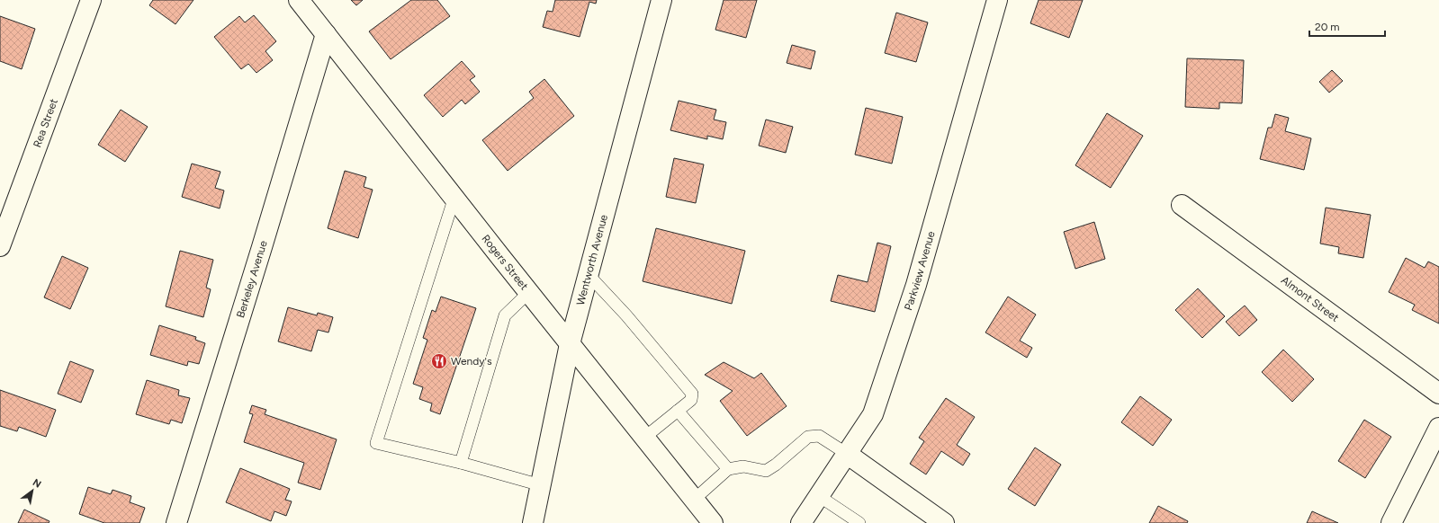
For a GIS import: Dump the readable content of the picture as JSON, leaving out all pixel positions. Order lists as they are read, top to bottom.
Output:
{
  "streets": {
    "street": [
      "Rea Street",
      "Wentworth Avenue",
      "Rogers Street",
      "Parkview Avenue",
      "Berkeley Avenue",
      "Almont Street"
    ]
  },
  "crossings": [
    ["Wentworth Avenue", "Rogers Street"],
    ["Rogers Street", "Berkeley Avenue"]
  ],
  "places": {
    "restaurant": ["Wendy's"]
  },
  "scale_bar": "20 m",
  "north": "top right"
}
